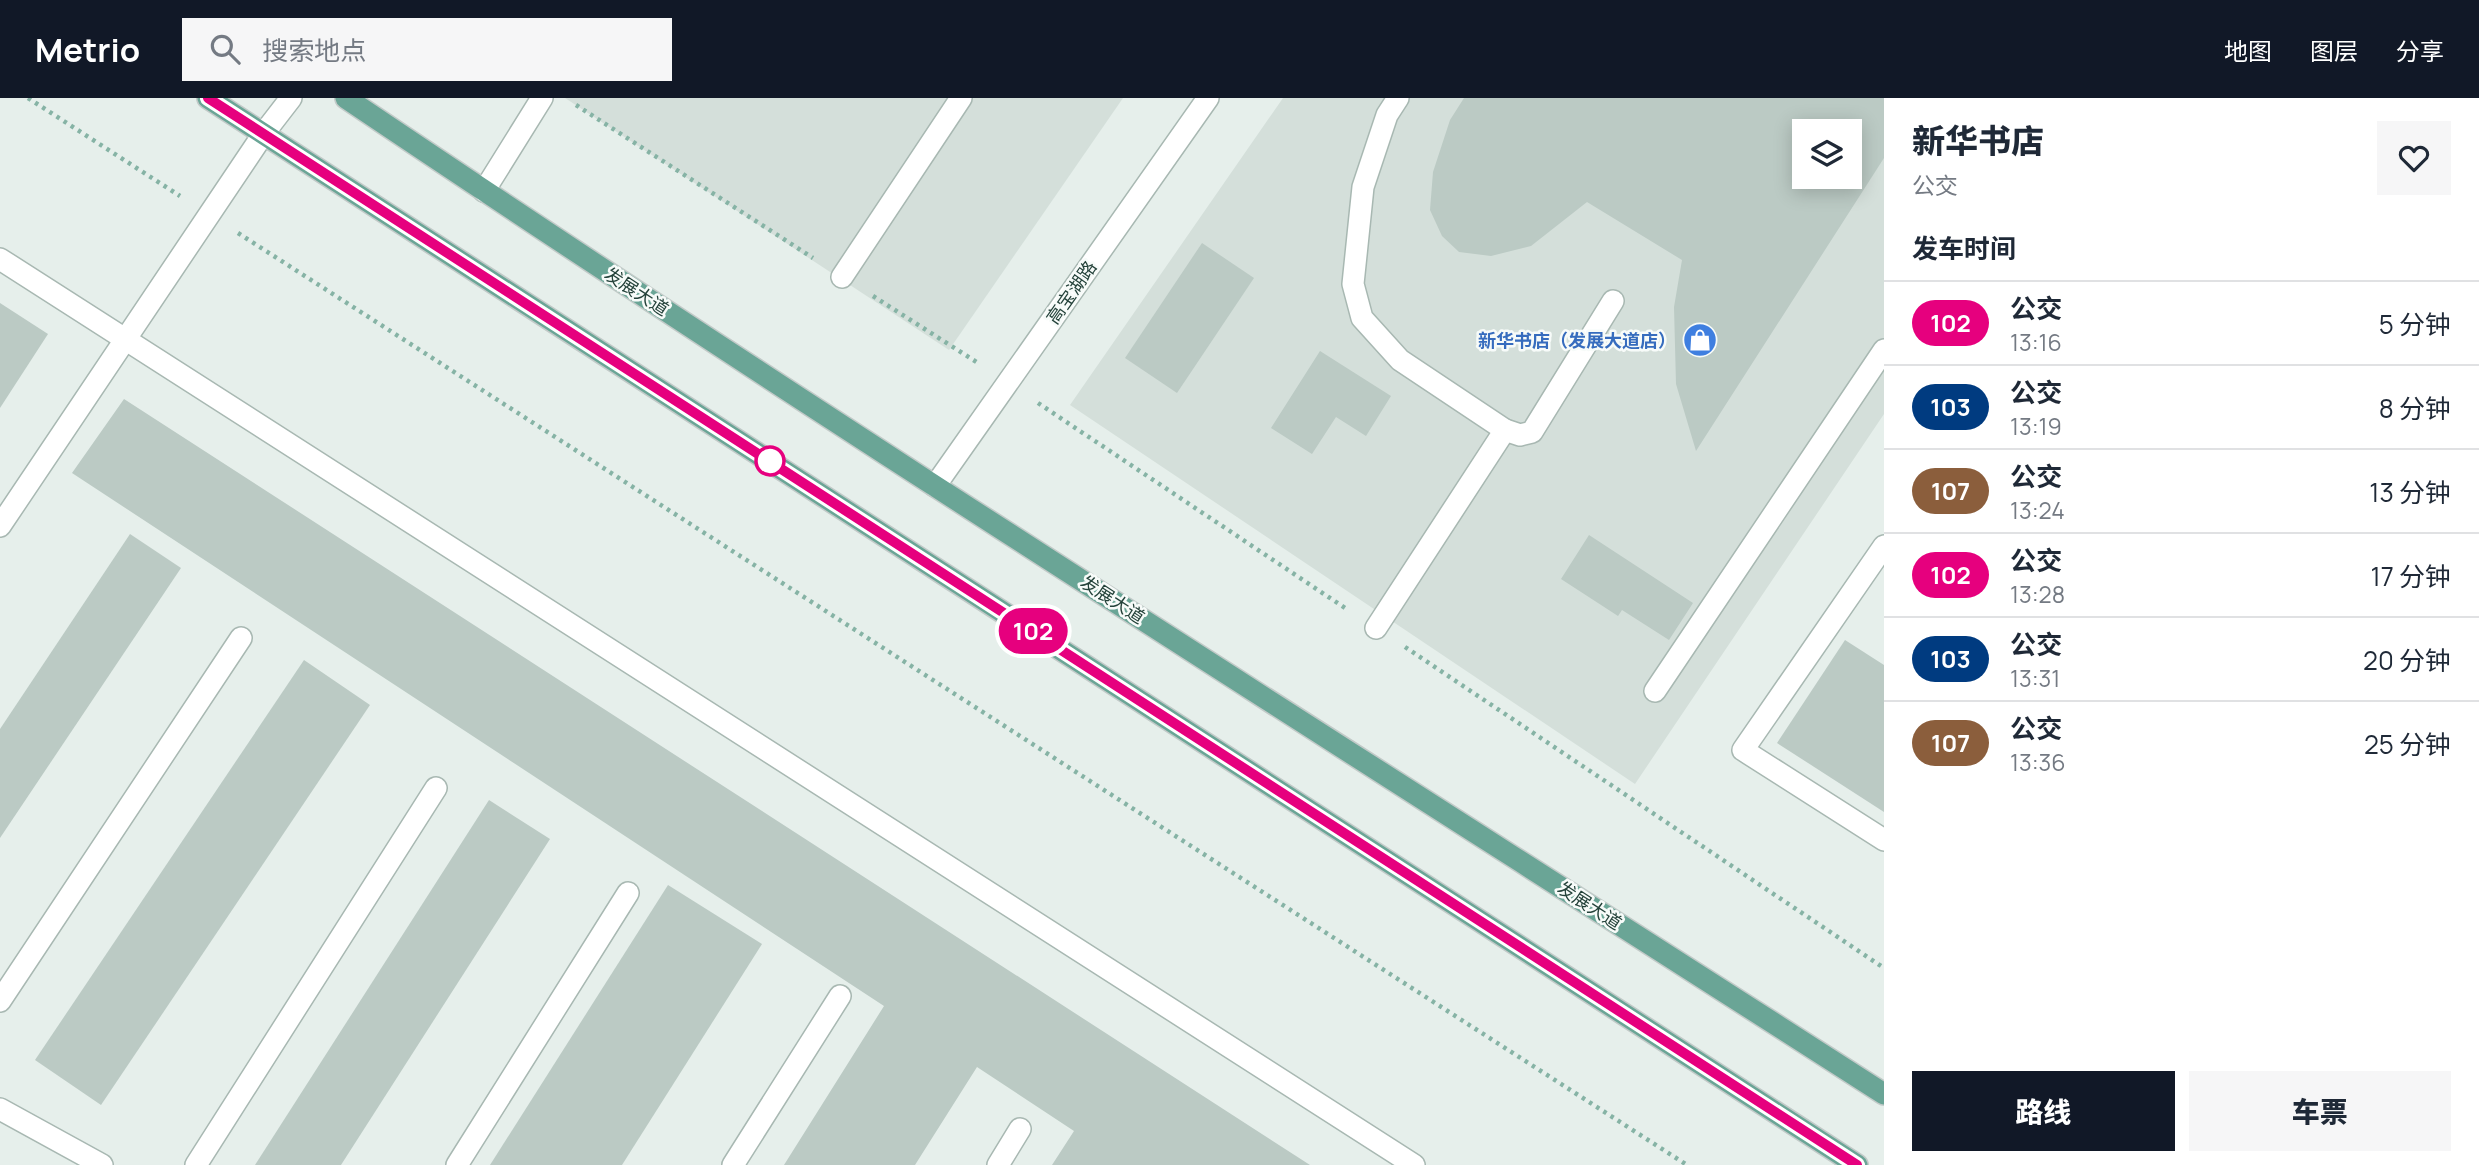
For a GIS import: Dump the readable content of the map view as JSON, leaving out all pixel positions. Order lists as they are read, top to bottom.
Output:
{
  "streets": {
    "main road": ["发展大道"],
    "street": ["高宝湖路"]
  },
  "crossings": [
    ["发展大道", "高宝湖路"]
  ],
  "places": {
    "shop": ["新华书店（发展大道店）"]
  },
  "lines": ["bus line 102"],
  "page": {
    "header": "Metrio",
    "search": "搜索地点",
    "nav": ["地图", "图层", "分享"],
    "on_map": "102",
    "heading": [
      ["新华书店", "公交"],
      "发车时间"
    ],
    "list": [
      {
        "mark": "102",
        "name": "公交",
        "note": "13:16",
        "value": "5 分钟"
      },
      {
        "mark": "103",
        "name": "公交",
        "note": "13:19",
        "value": "8 分钟"
      },
      {
        "mark": "107",
        "name": "公交",
        "note": "13:24",
        "value": "13 分钟"
      },
      {
        "mark": "102",
        "name": "公交",
        "note": "13:28",
        "value": "17 分钟"
      },
      {
        "mark": "103",
        "name": "公交",
        "note": "13:31",
        "value": "20 分钟"
      },
      {
        "mark": "107",
        "name": "公交",
        "note": "13:36",
        "value": "25 分钟"
      }
    ],
    "buttons": ["路线", "车票"]
  }
}
